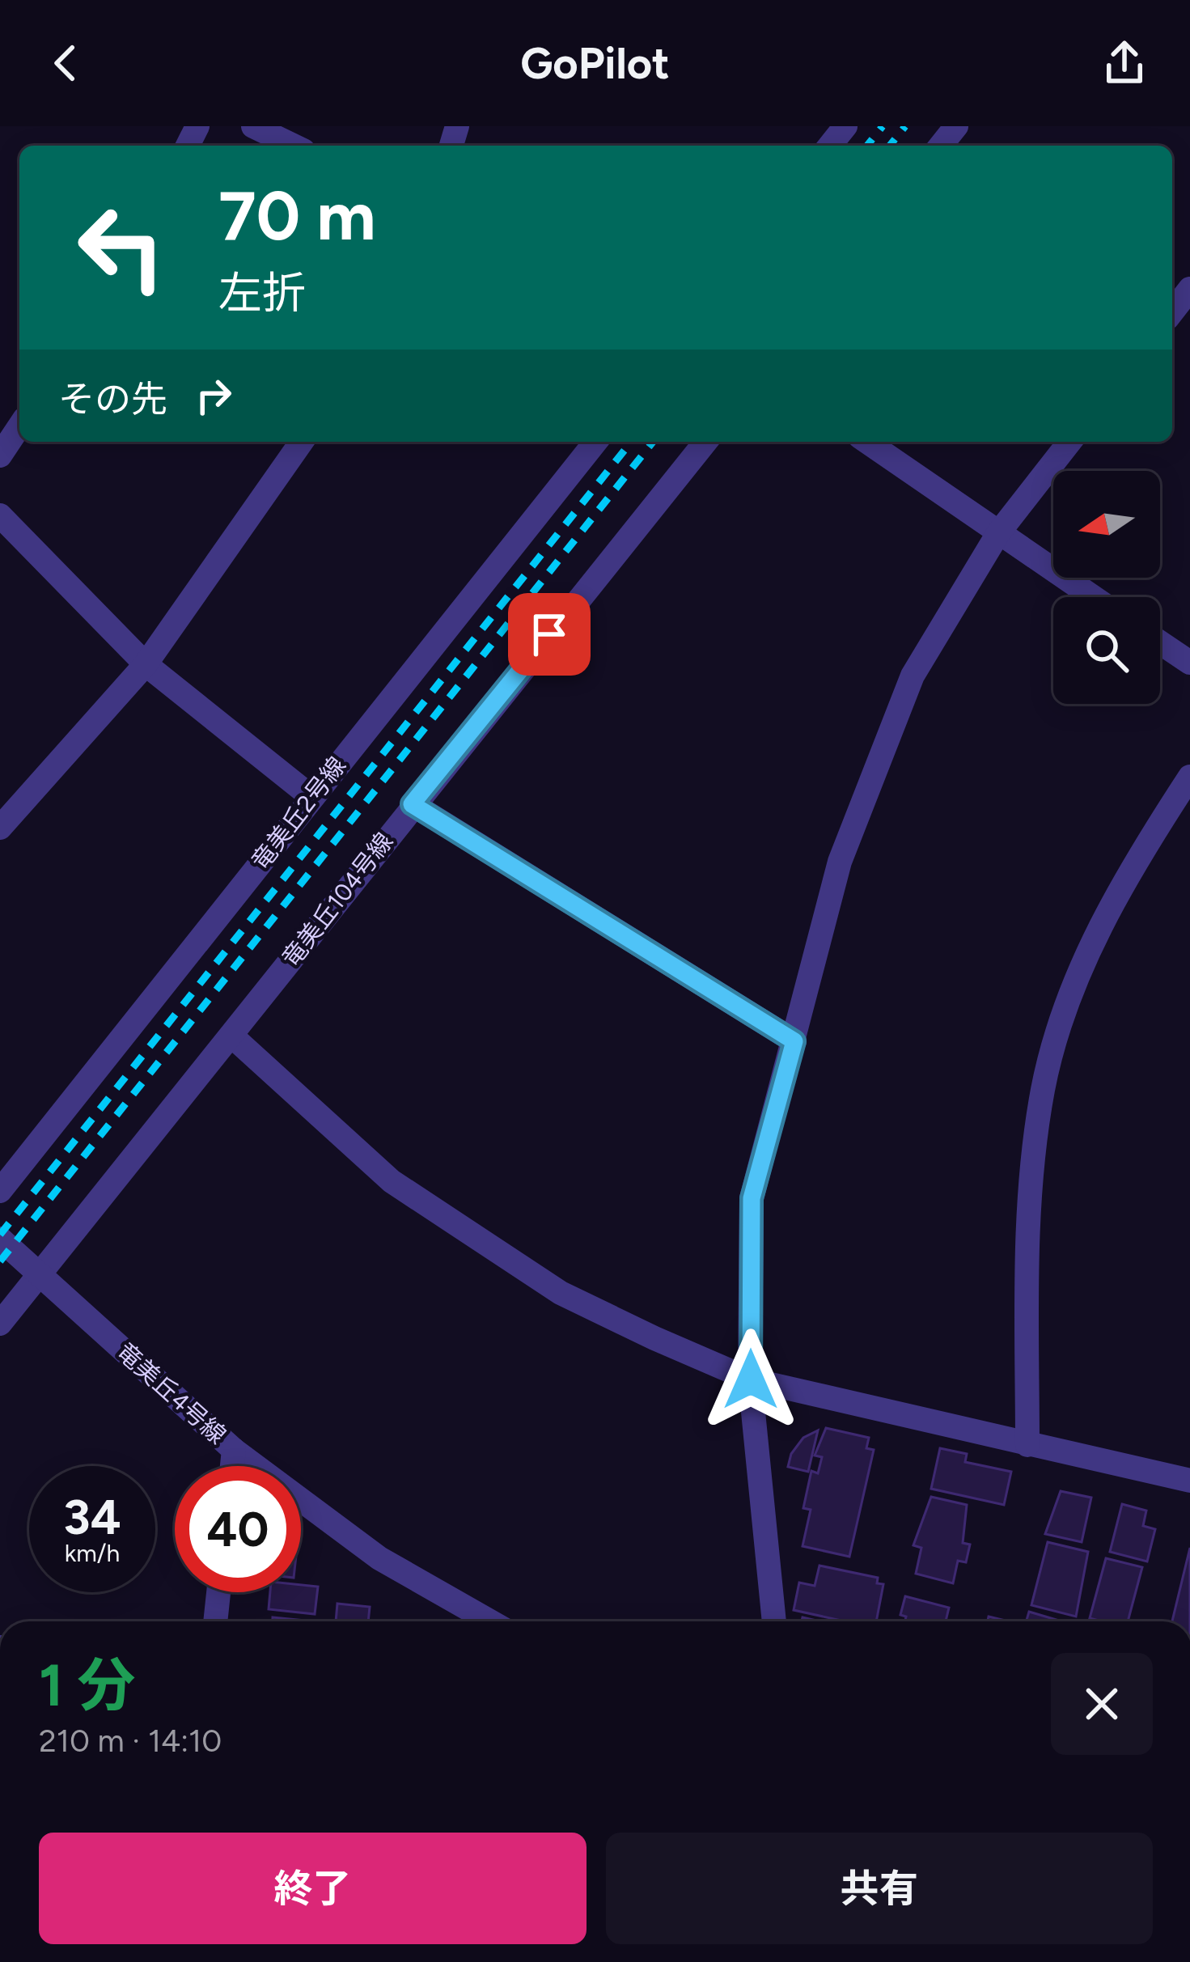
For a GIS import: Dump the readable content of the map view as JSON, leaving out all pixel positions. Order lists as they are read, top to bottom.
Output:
{
  "streets": {
    "street": ["竜美丘2号線", "竜美丘104号線", "竜美丘4号線"]
  },
  "crossings": [
    ["竜美丘104号線", "竜美丘4号線"]
  ],
  "north": "left",
  "page": {
    "header": "GoPilot",
    "turn": ["70 m", "左折"],
    "then": "その先",
    "speed": "34 km/h",
    "limit": "40",
    "heading": ["1 分", "210 m · 14:10"],
    "buttons": ["終了", "共有"]
  }
}
